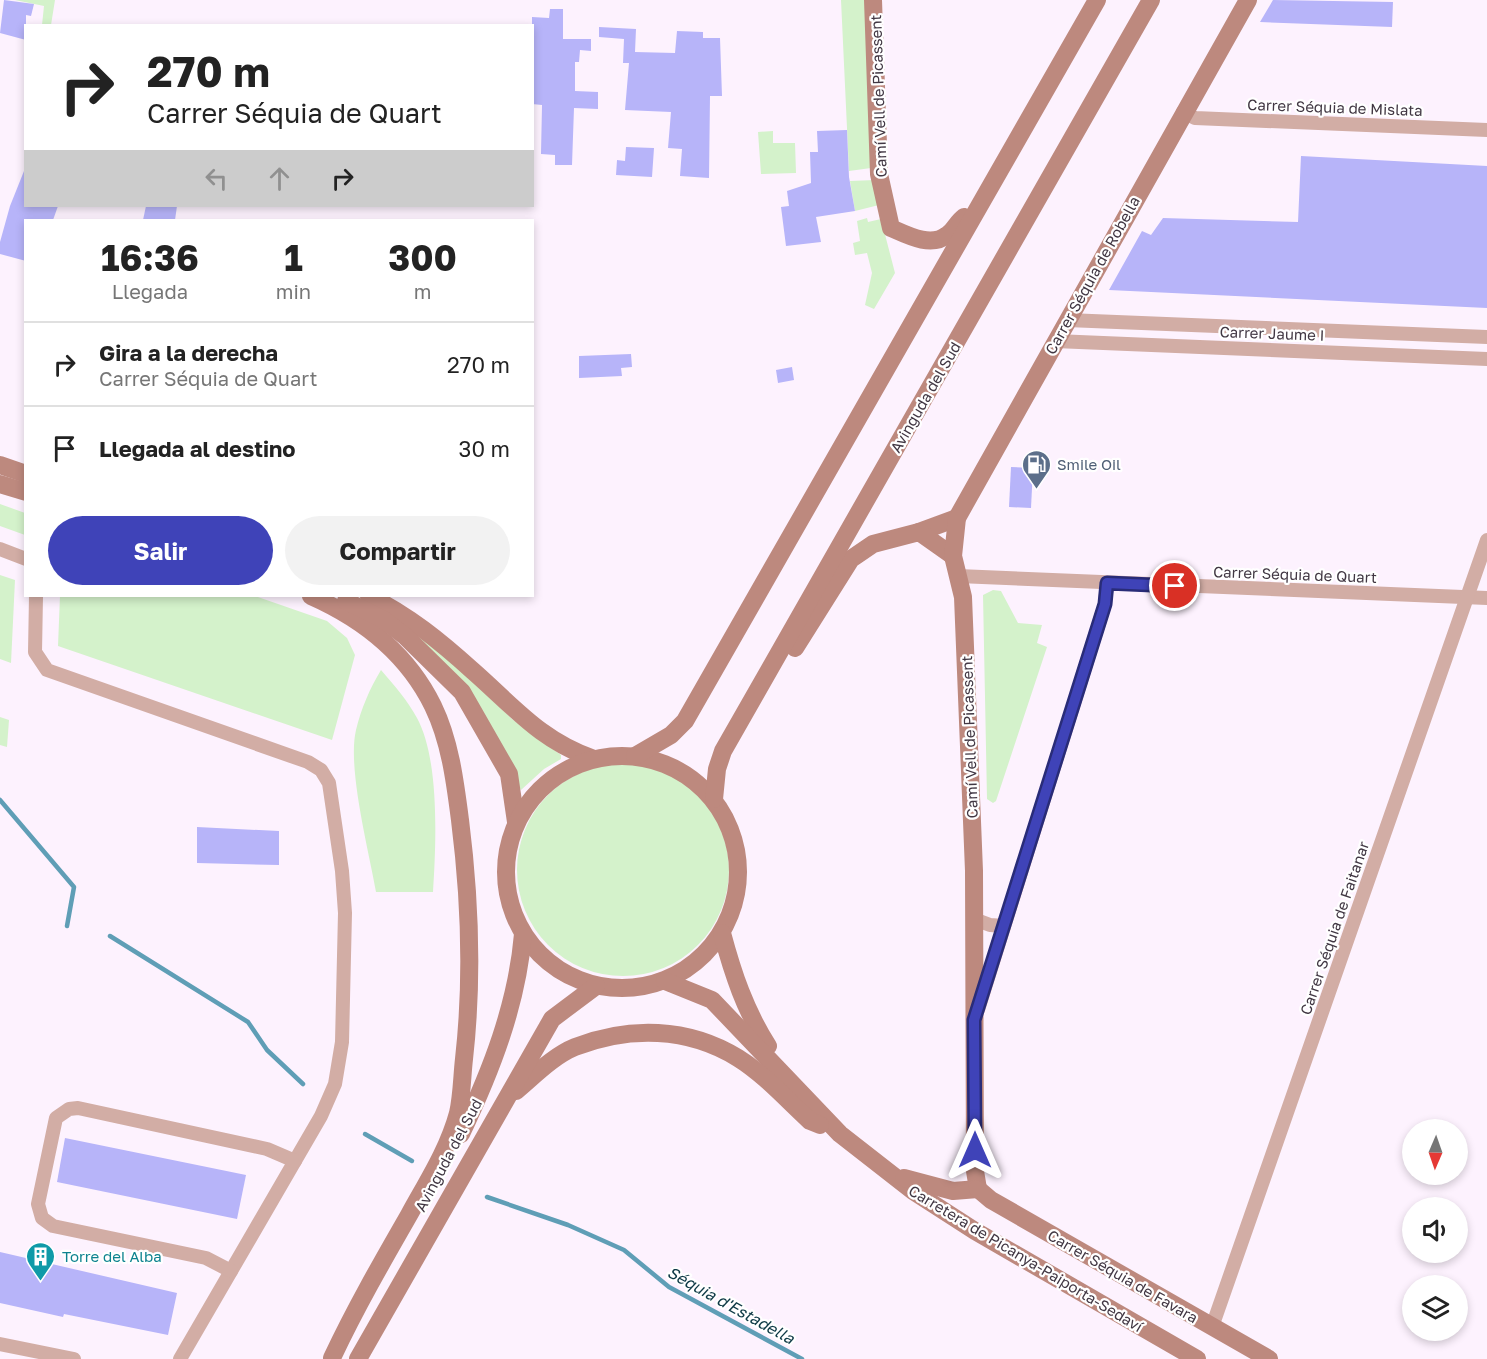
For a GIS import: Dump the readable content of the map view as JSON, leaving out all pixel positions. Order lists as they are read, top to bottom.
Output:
{
  "streets": {
    "main road": [
      "Camí Vell de Picassent",
      "Carrer Séquia de Robella",
      "Avinguda del Sud",
      "Carretera de Picanya-Paiporta-Sedaví",
      "Carrer Séquia de Favara"
    ],
    "street": [
      "Carrer Séquia de Mislata",
      "Carrer Jaume I",
      "Carrer Séquia de Quart",
      "Carrer Séquia de Faitanar"
    ]
  },
  "crossings": [
    ["Camí Vell de Picassent", "Carrer Séquia de Robella"],
    ["Camí Vell de Picassent", "Carrer Séquia de Quart"],
    ["Camí Vell de Picassent", "Carrer Séquia de Favara"],
    ["Carrer Séquia de Mislata", "Carrer Séquia de Robella"],
    ["Carrer Séquia de Robella", "Carrer Jaume I"],
    ["Carrer Séquia de Quart", "Carrer Séquia de Faitanar"],
    ["Carrer Séquia de Faitanar", "Carrer Séquia de Favara"]
  ],
  "water": ["Séquia d'Estadella"],
  "places": {
    "fuel station": ["Smile Oil"],
    "building": ["Torre del Alba"]
  },
  "north": "bottom",
  "page": {
    "turn": ["270 m", "Carrer Séquia de Quart"],
    "eta": [
      "16:36",
      "Llegada",
      "1",
      "min",
      "300",
      "m"
    ],
    "list": [
      {
        "name": "Gira a la derecha",
        "note": "Carrer Séquia de Quart",
        "value": "270 m"
      },
      {
        "name": "Llegada al destino",
        "value": "30 m"
      }
    ],
    "buttons": ["Salir", "Compartir"]
  }
}
